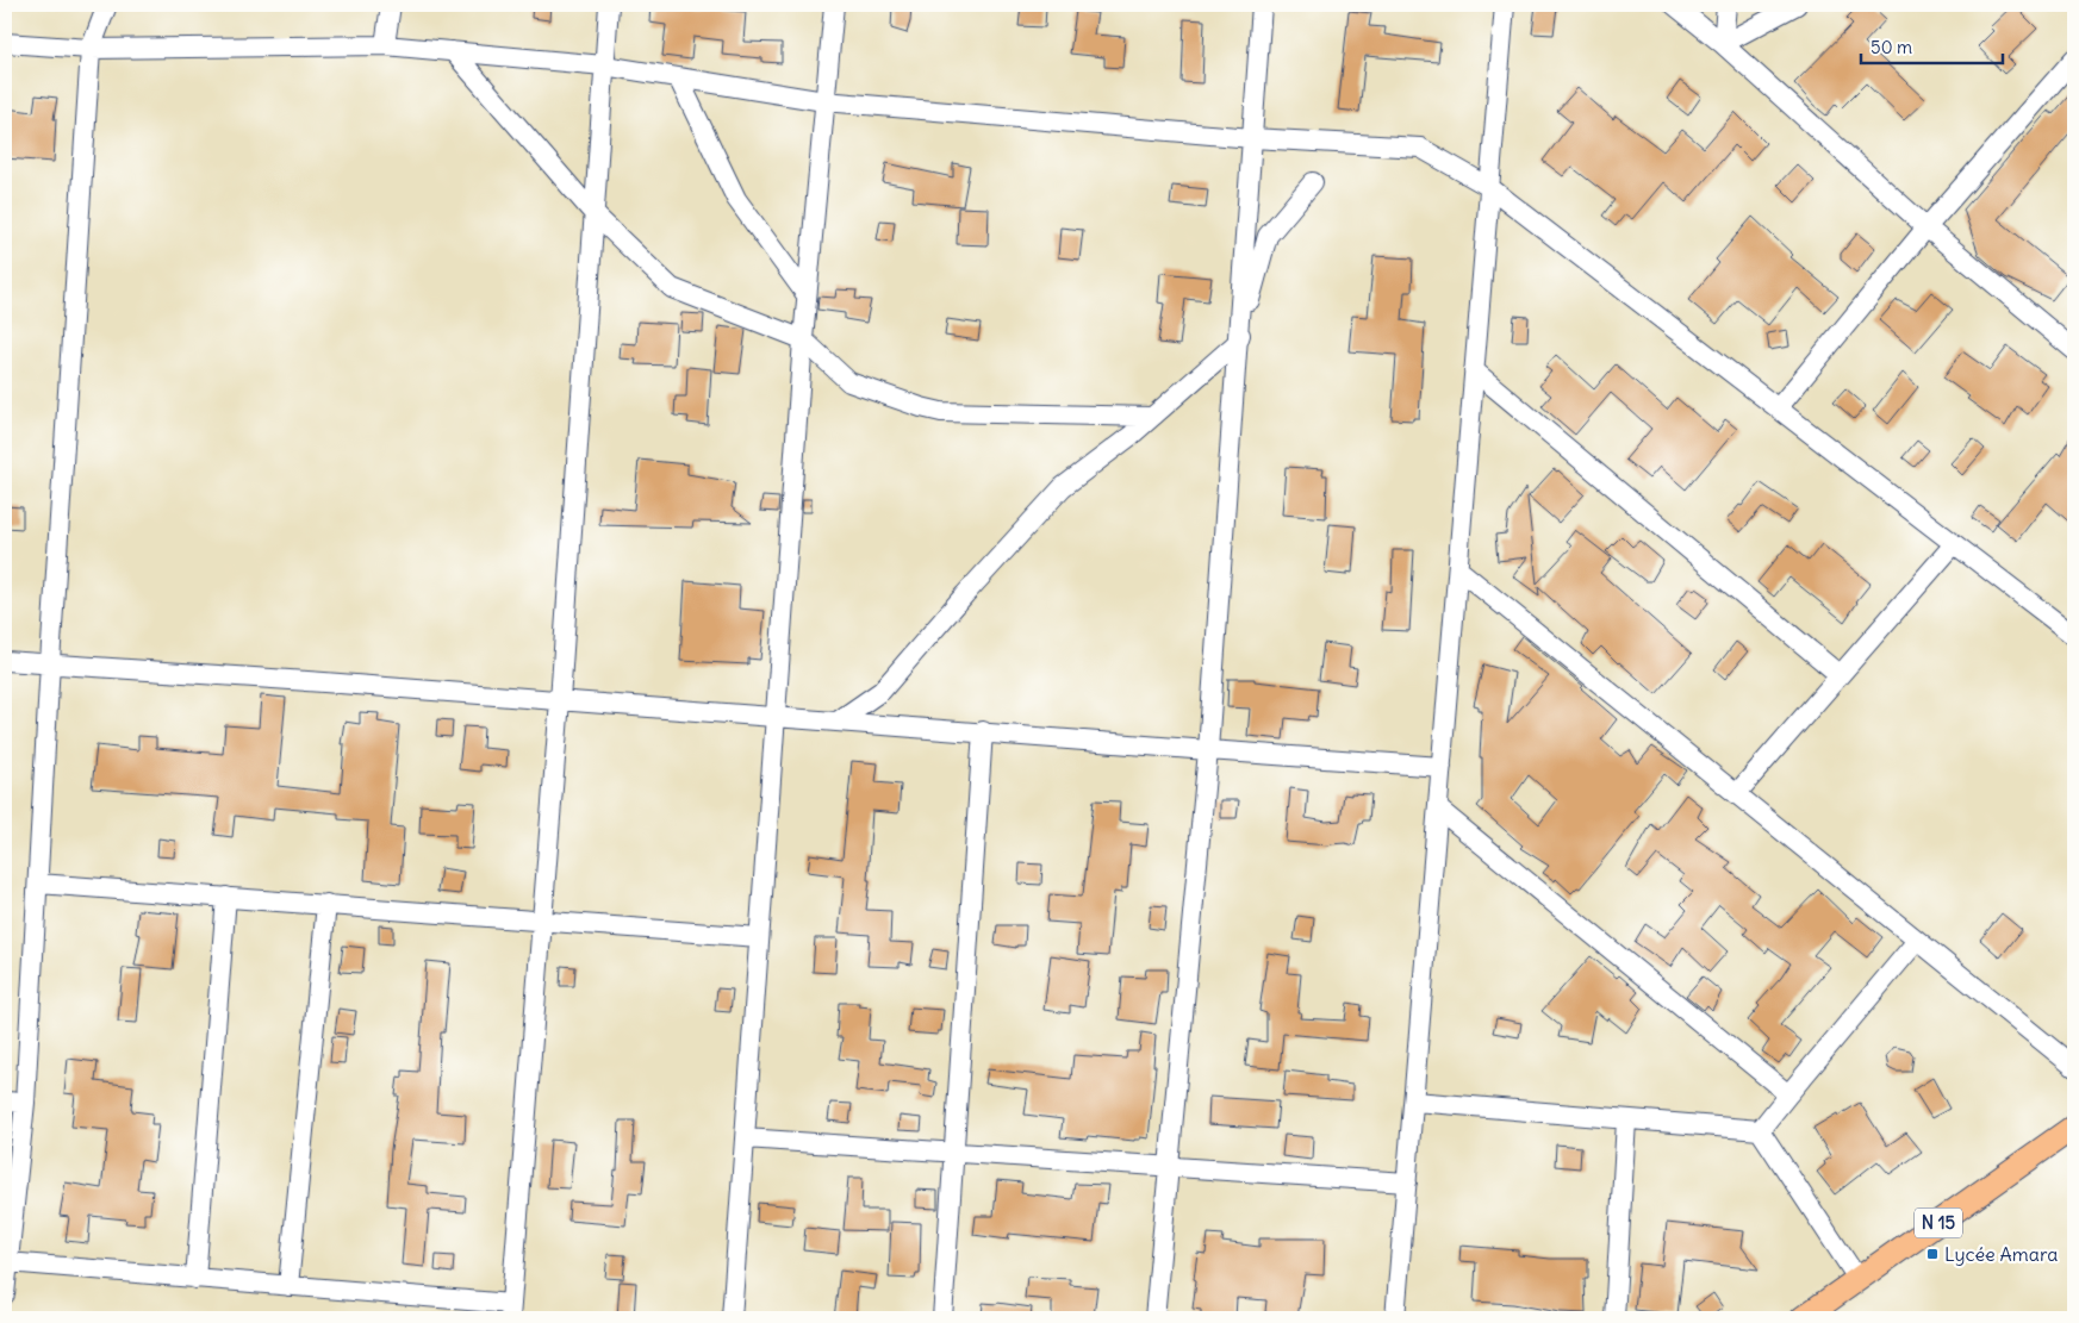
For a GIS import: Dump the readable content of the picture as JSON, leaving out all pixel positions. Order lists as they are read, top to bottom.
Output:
{
  "streets": {
    "main road": ["N 15"]
  },
  "places": {
    "transit": ["Lycée Amara"]
  },
  "scale_bar": "50 m"
}
